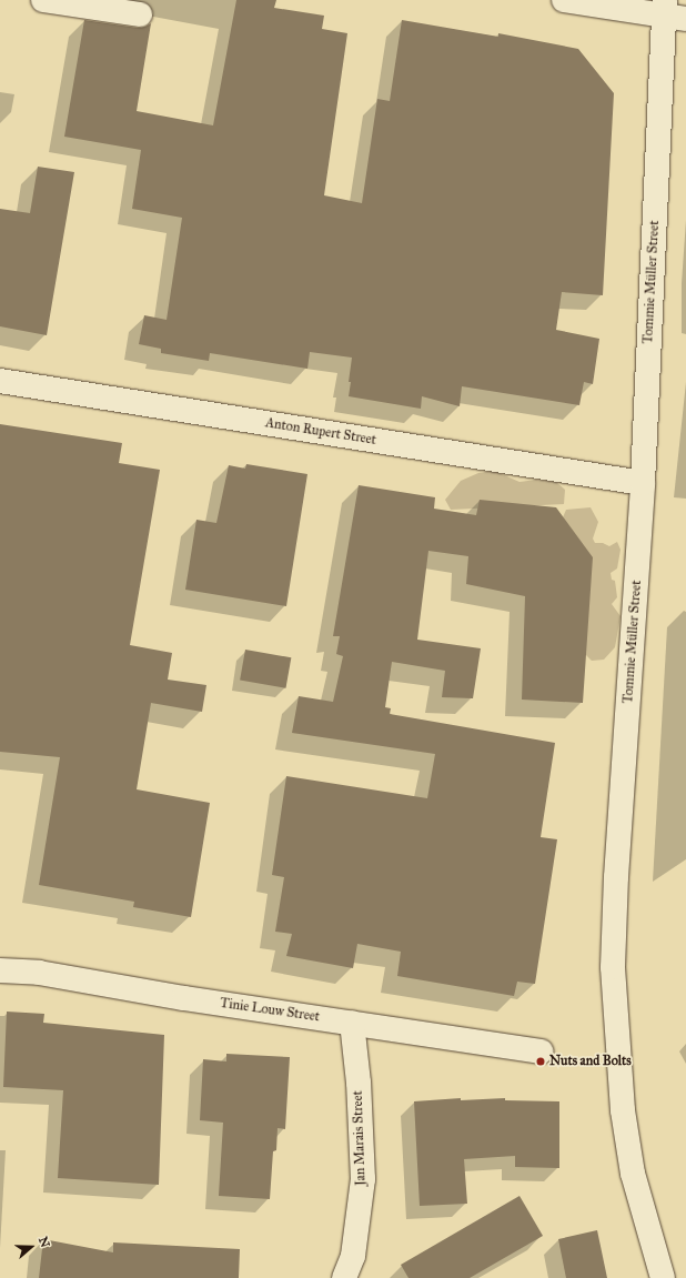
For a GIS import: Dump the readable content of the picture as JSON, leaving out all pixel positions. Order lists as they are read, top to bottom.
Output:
{
  "streets": {
    "street": [
      "Tommie Müller Street",
      "Anton Rupert Street",
      "Tinie Louw Street",
      "Jan Marais Street"
    ]
  },
  "crossings": [
    ["Tommie Müller Street", "Anton Rupert Street"],
    ["Tinie Louw Street", "Jan Marais Street"]
  ],
  "places": ["Nuts and Bolts"],
  "north": "right"
}
